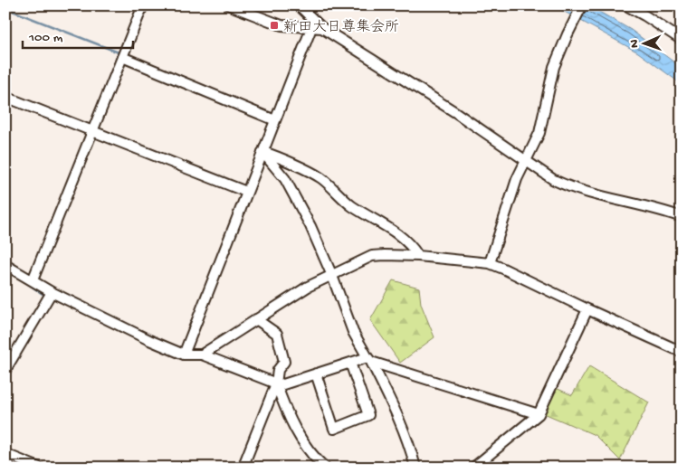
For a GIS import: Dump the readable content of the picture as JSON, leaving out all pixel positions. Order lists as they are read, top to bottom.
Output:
{
  "places": {
    "transit": ["新田大日尊集会所"]
  },
  "scale_bar": "100 m",
  "north": "left"
}
